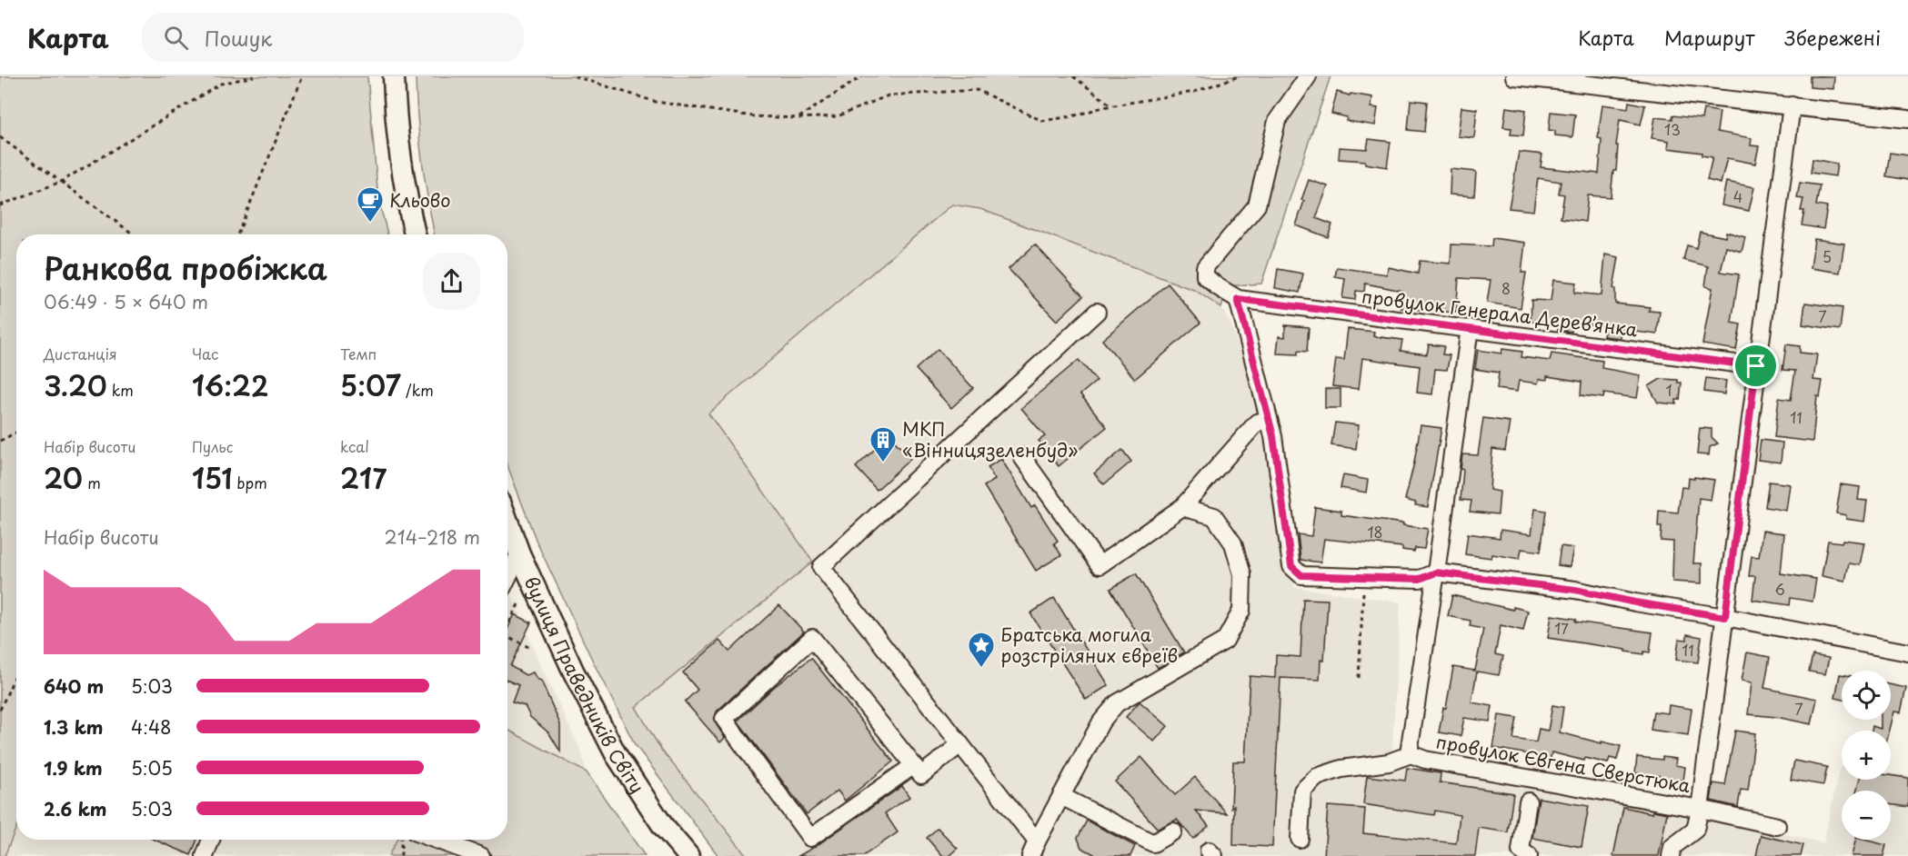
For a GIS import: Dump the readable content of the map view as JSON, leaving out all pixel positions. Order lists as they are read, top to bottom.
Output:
{
  "streets": {
    "main road": ["вулиця Праведників Світу"],
    "street": ["провулок Генерала Деревʼянка", "провулок Євгена Сверстюка"]
  },
  "crossings": [
    ["провулок Генерала Деревʼянка", "провулок Євгена Сверстюка"]
  ],
  "places": {
    "cafe": ["Кльово"],
    "building": ["МКП «Вінницязеленбуд»"],
    "place": ["Братська могила розстріляних євреїв"]
  },
  "house_numbers": [
    "13",
    "4",
    "5",
    "8",
    "7",
    "1",
    "11",
    "18",
    "6",
    "17",
    "11",
    "7"
  ],
  "page": {
    "header": "Карта",
    "search": "Пошук",
    "nav": ["Карта", "Маршрут", "Збережені"],
    "heading": ["Ранкова пробіжка", "06:49 · 5 × 640 m"],
    "stats": [
      ["Дистанція", "3.20 km"],
      ["Час", "16:22"],
      ["Темп", "5:07 /km"],
      ["Набір висоти", "20 m"],
      ["Пульс", "151 bpm"],
      ["kcal", "217"]
    ],
    "chart": ["Набір висоти", "214–218 m"],
    "list": [
      {
        "name": "640 m",
        "note": "5:03"
      },
      {
        "name": "1.3 km",
        "note": "4:48"
      },
      {
        "name": "1.9 km",
        "note": "5:05"
      },
      {
        "name": "2.6 km",
        "note": "5:03"
      }
    ],
    "map_buttons": ["+", "−"]
  }
}
